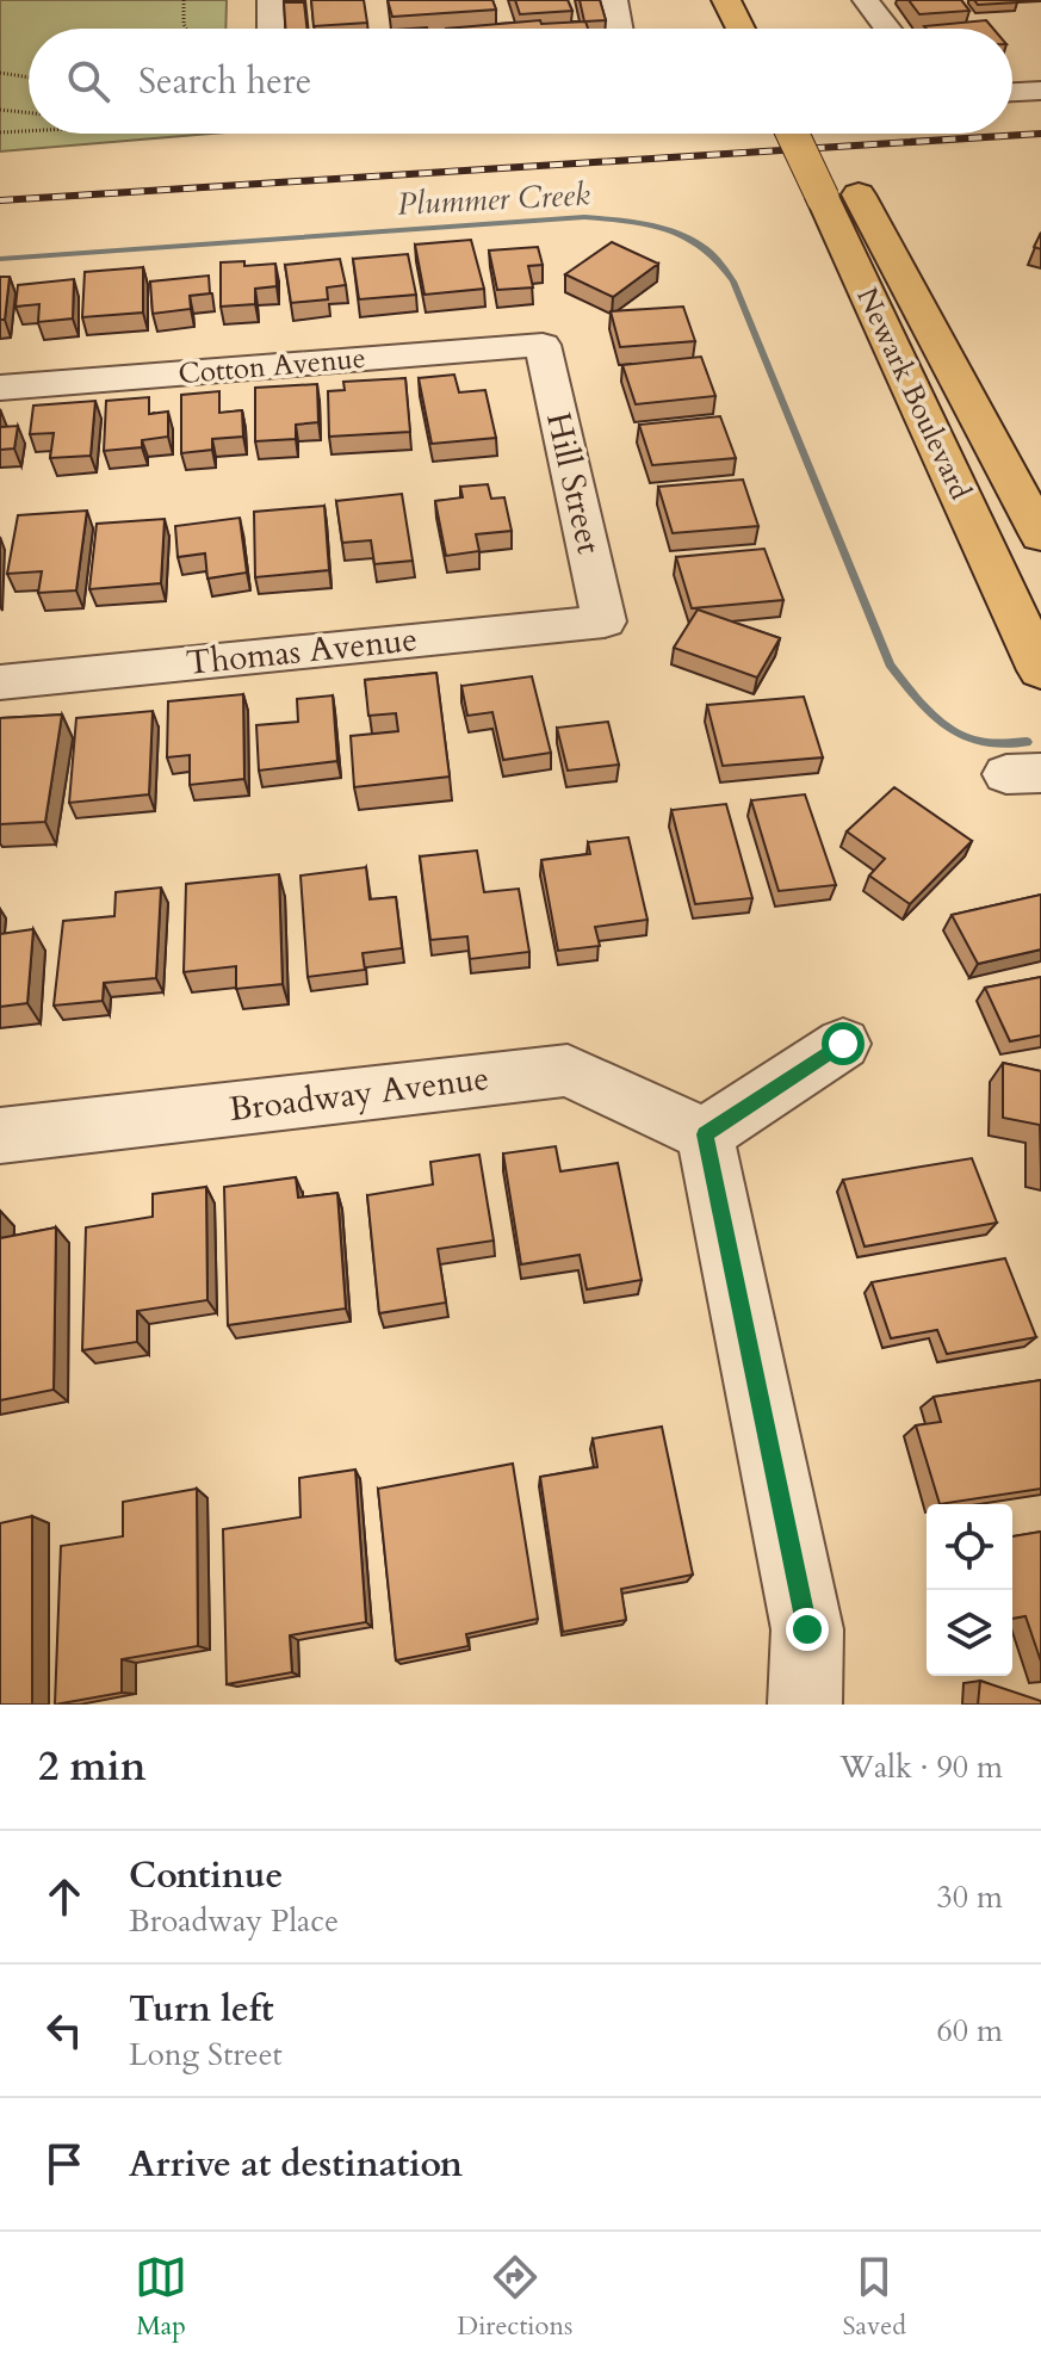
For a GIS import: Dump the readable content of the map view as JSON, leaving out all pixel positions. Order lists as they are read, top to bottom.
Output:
{
  "streets": {
    "main road": ["Newark Boulevard"],
    "street": [
      "Cotton Avenue",
      "Hill Street",
      "Thomas Avenue",
      "Broadway Avenue"
    ]
  },
  "crossings": [
    ["Cotton Avenue", "Hill Street"],
    ["Hill Street", "Thomas Avenue"]
  ],
  "water": ["Plummer Creek"],
  "page": {
    "search": "Search here",
    "heading": ["2 min", "Walk · 90 m"],
    "list": [
      ["Continue", "Broadway Place", "30 m"],
      ["Turn left", "Long Street", "60 m"],
      "Arrive at destination"
    ],
    "nav": ["Map", "Directions", "Saved"]
  }
}
